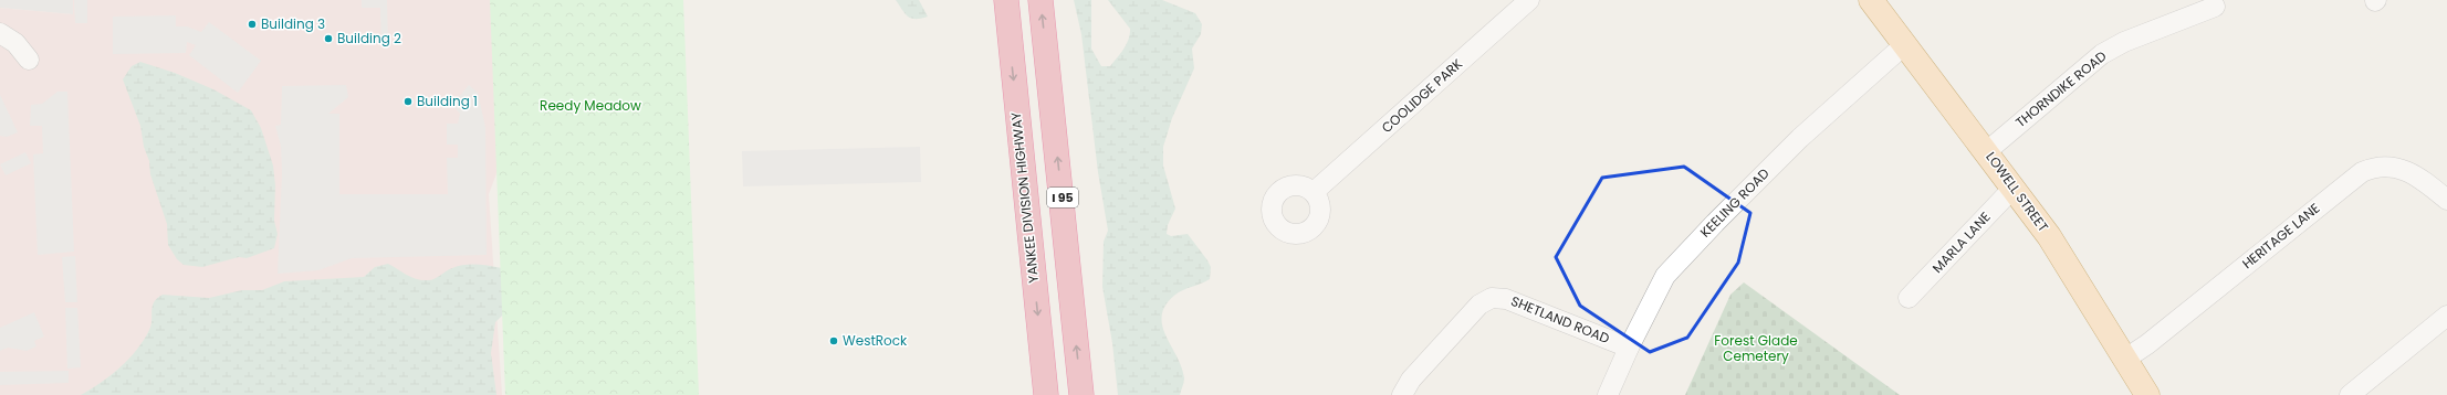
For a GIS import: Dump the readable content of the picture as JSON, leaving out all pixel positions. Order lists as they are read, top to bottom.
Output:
{
  "streets": {
    "highway": ["YANKEE DIVISION HIGHWAY", "I 95"],
    "main road": ["LOWELL STREET"],
    "street": [
      "THORNDIKE ROAD",
      "COOLIDGE PARK",
      "KEELING ROAD",
      "HERITAGE LANE",
      "MARLA LANE",
      "SHETLAND ROAD"
    ]
  },
  "crossings": [
    ["THORNDIKE ROAD", "LOWELL STREET"],
    ["LOWELL STREET", "KEELING ROAD"],
    ["LOWELL STREET", "HERITAGE LANE"],
    ["LOWELL STREET", "MARLA LANE"],
    ["KEELING ROAD", "SHETLAND ROAD"]
  ],
  "parks": ["Reedy Meadow", "Forest Glade Cemetery"],
  "places": [
    "Building 3",
    "Building 2",
    "Building 1",
    "WestRock"
  ]
}
